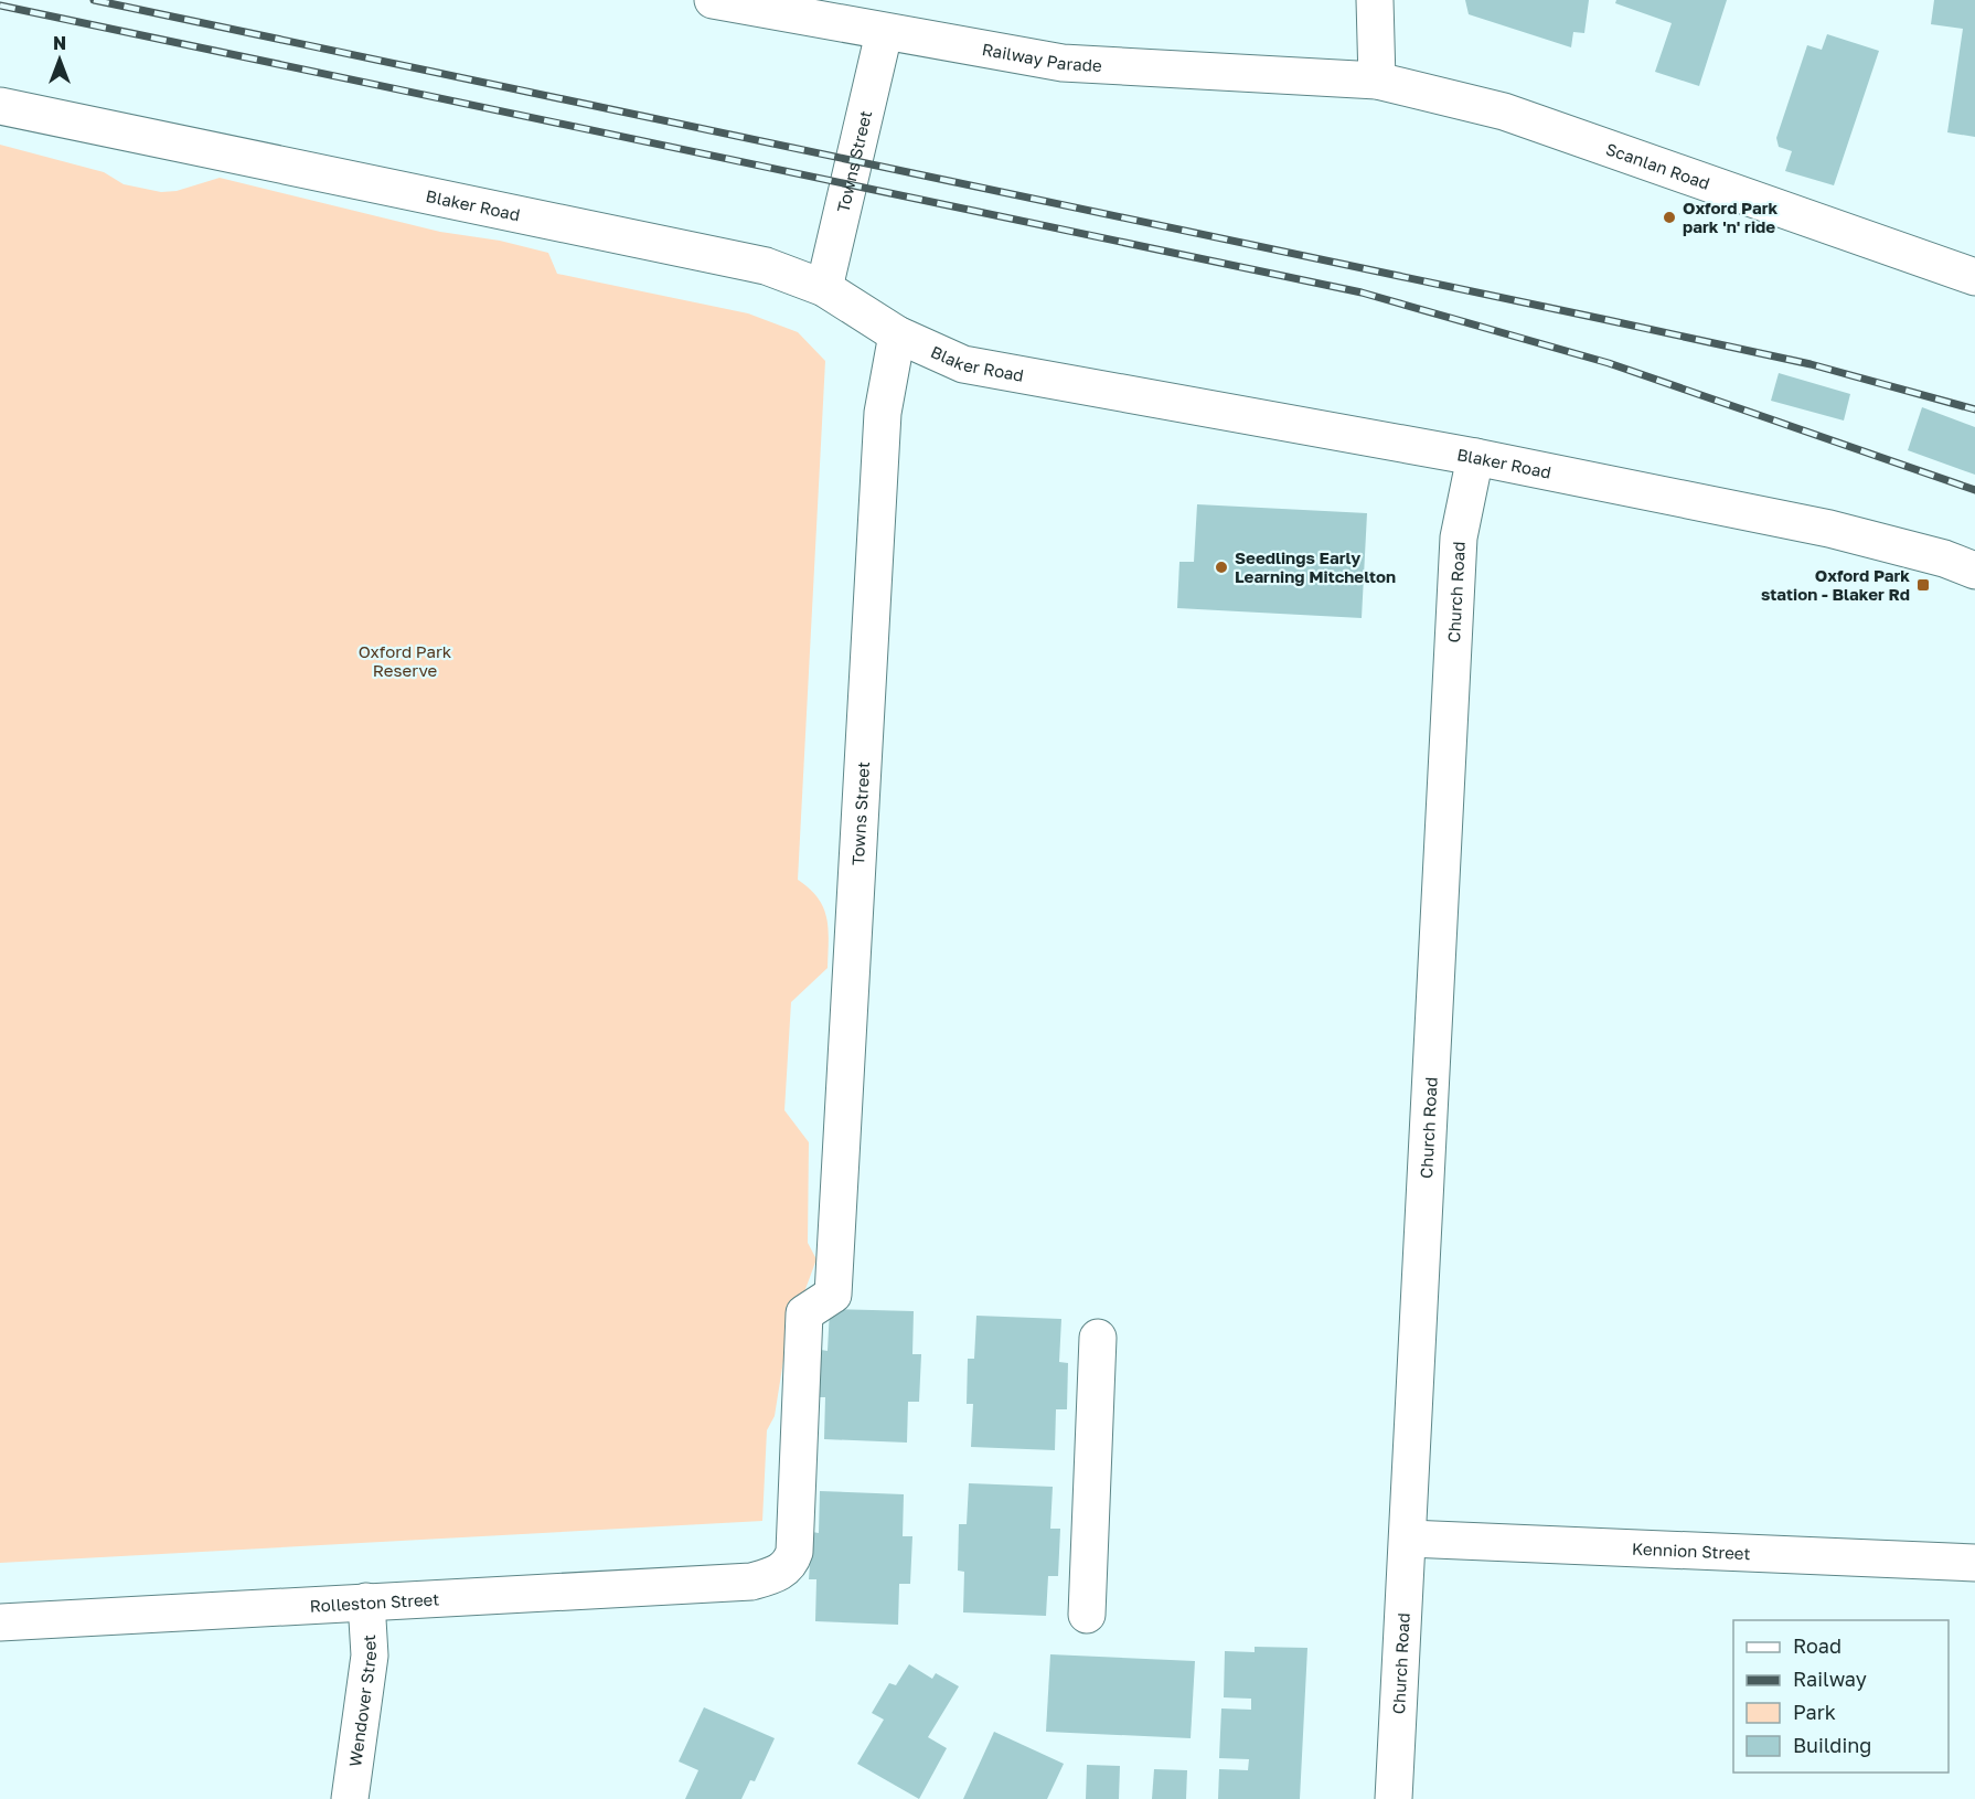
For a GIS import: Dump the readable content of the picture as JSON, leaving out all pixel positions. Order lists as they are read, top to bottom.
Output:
{
  "streets": {
    "street": [
      "Railway Parade",
      "Towns Street",
      "Scanlan Road",
      "Blaker Road",
      "Church Road",
      "Kennion Street",
      "Rolleston Street",
      "Wendover Street"
    ]
  },
  "crossings": [
    ["Railway Parade", "Towns Street"],
    ["Railway Parade", "Scanlan Road"],
    ["Towns Street", "Blaker Road"],
    ["Towns Street", "Rolleston Street"],
    ["Blaker Road", "Church Road"],
    ["Church Road", "Kennion Street"],
    ["Rolleston Street", "Wendover Street"]
  ],
  "parks": ["Oxford Park Reserve"],
  "places": {
    "other": ["Oxford Park park 'n' ride", "Seedlings Early Learning Mitchelton"],
    "transit": ["Oxford Park station - Blaker Rd"]
  },
  "legend": [
    "Road",
    "Railway",
    "Park",
    "Building"
  ],
  "north": "top"
}
